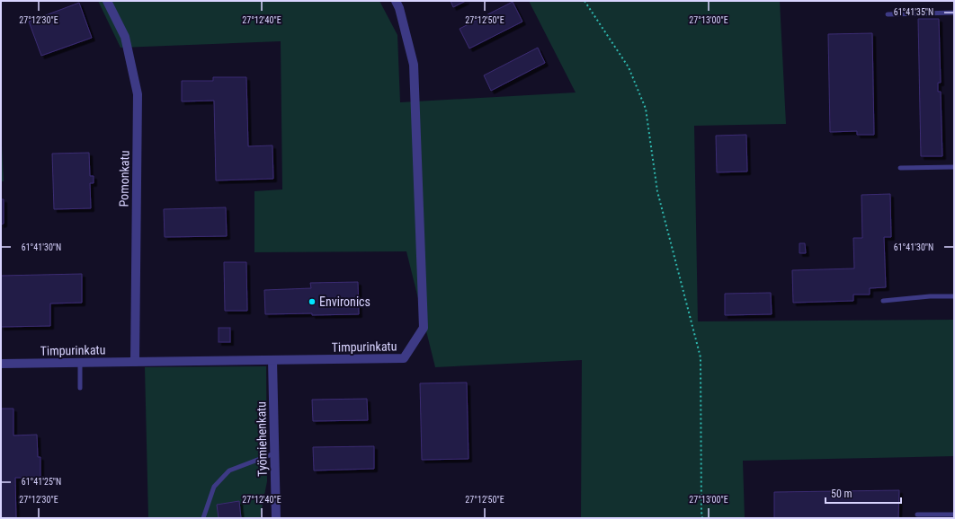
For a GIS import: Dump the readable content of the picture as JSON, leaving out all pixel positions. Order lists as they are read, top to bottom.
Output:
{
  "streets": {
    "street": ["Pomonkatu", "Timpurinkatu", "Työmiehenkatu"]
  },
  "crossings": [
    ["Pomonkatu", "Timpurinkatu"],
    ["Timpurinkatu", "Työmiehenkatu"]
  ],
  "places": ["Environics"],
  "scale_bar": "50 m",
  "coordinates": [
    "61°41'35\"N",
    "27°12'30\"E",
    "27°12'40\"E",
    "27°12'50\"E",
    "27°13'00\"E",
    "61°41'30\"N",
    "61°41'25\"N"
  ]
}
